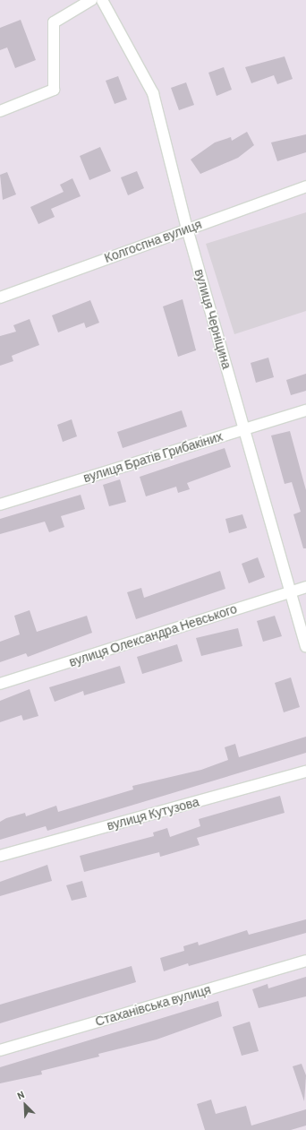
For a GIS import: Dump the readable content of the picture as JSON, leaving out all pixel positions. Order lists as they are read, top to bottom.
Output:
{
  "streets": {
    "street": [
      "Колгоспна вулиця",
      "вулиця Черніцина",
      "вулиця Братів Грибакіних",
      "вулиця Олександра Невського",
      "вулиця Кутузова",
      "Стаханівська вулиця"
    ]
  },
  "crossings": [
    ["Колгоспна вулиця", "вулиця Черніцина"],
    ["вулиця Черніцина", "вулиця Братів Грибакіних"],
    ["вулиця Черніцина", "вулиця Олександра Невського"]
  ],
  "north": "top left"
}
